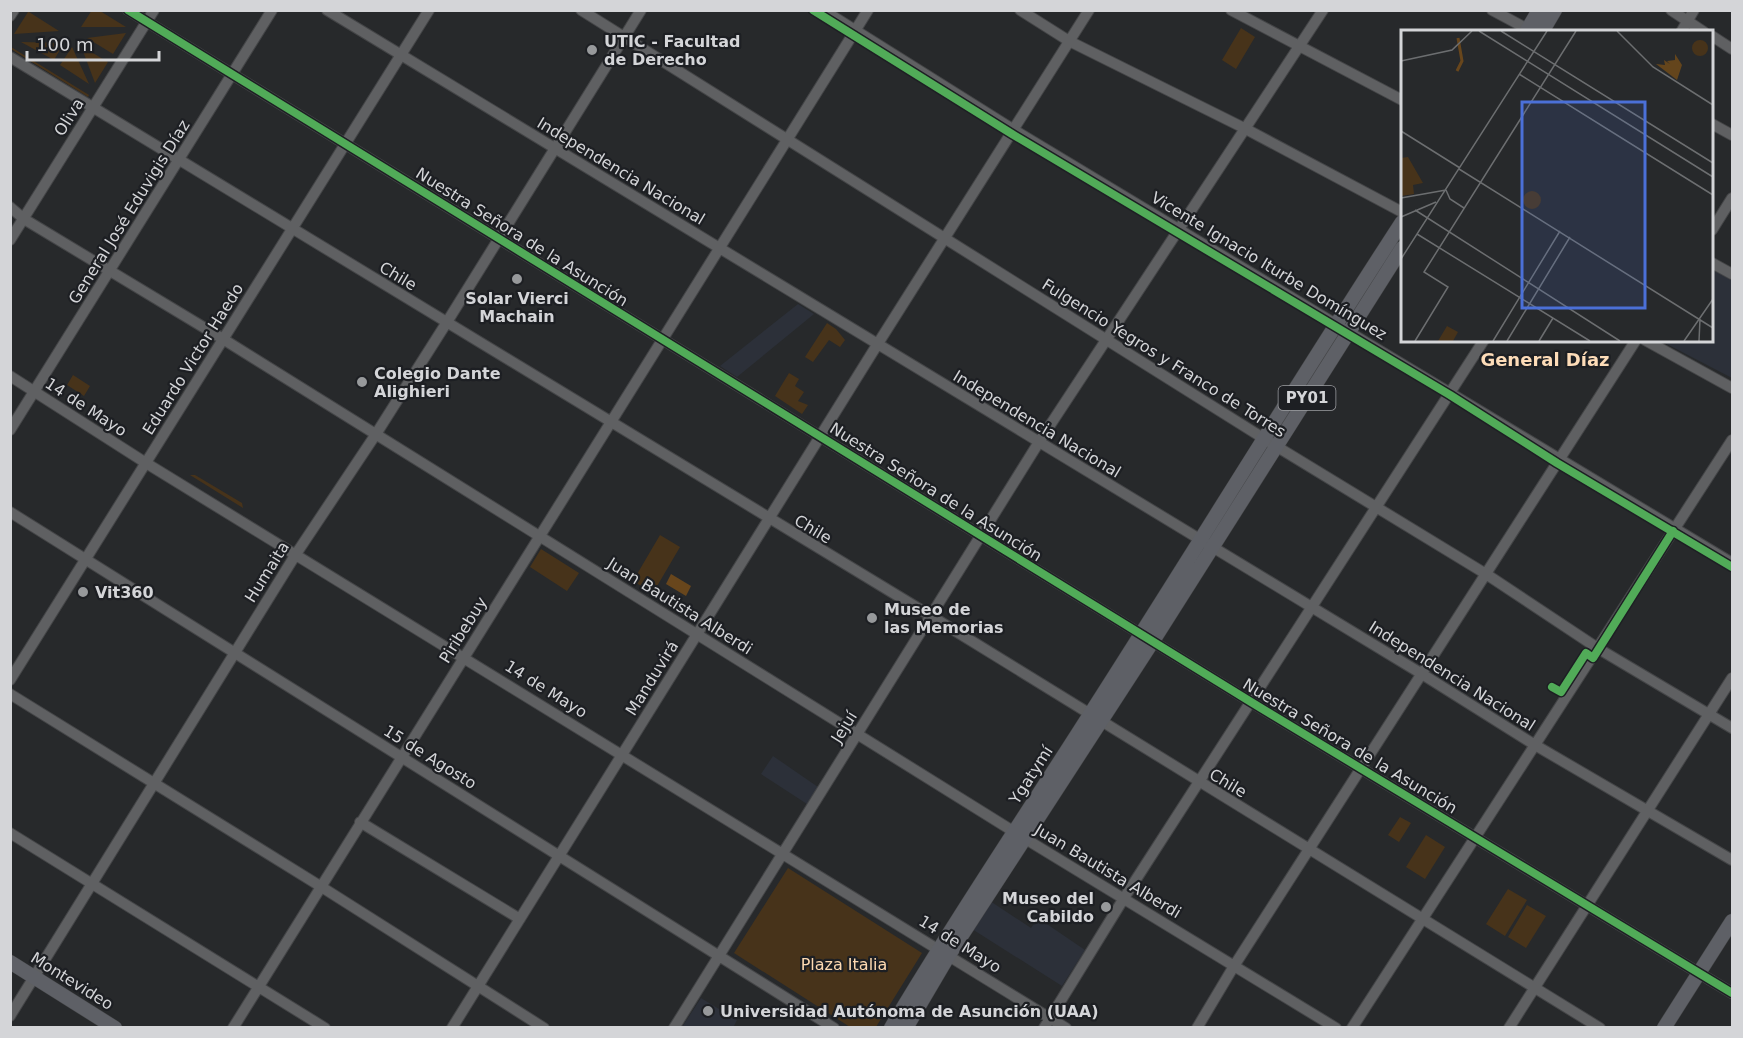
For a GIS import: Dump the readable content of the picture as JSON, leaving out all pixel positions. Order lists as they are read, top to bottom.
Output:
{
  "streets": {
    "main road": ["PY01", "Ygatymí", "Montevideo"],
    "street": [
      "Oliva",
      "Independencia Nacional",
      "General José Eduvigis Díaz",
      "Nuestra Señora de la Asunción",
      "Vicente Ignacio Iturbe Domínguez",
      "Chile",
      "Fulgencio Yegros y Franco de Torres",
      "Eduardo Victor Haedo",
      "14 de Mayo",
      "Humaita",
      "Juan Bautista Alberdi",
      "Piribebuy",
      "Manduvirá",
      "Jejuí",
      "15 de Agosto"
    ]
  },
  "crossings": [
    ["Oliva", "Nuestra Señora de la Asunción"],
    ["Oliva", "Chile"],
    ["Oliva", "Juan Bautista Alberdi"],
    ["Independencia Nacional", "Eduardo Victor Haedo"],
    ["Independencia Nacional", "PY01"],
    ["Independencia Nacional", "Humaita"],
    ["Independencia Nacional", "Piribebuy"],
    ["Independencia Nacional", "Manduvirá"],
    ["Independencia Nacional", "Jejuí"],
    ["Independencia Nacional", "Ygatymí"],
    ["General José Eduvigis Díaz", "Nuestra Señora de la Asunción"],
    ["General José Eduvigis Díaz", "Chile"],
    ["General José Eduvigis Díaz", "14 de Mayo"],
    ["General José Eduvigis Díaz", "Juan Bautista Alberdi"],
    ["Nuestra Señora de la Asunción", "Eduardo Victor Haedo"],
    ["Nuestra Señora de la Asunción", "Humaita"],
    ["Nuestra Señora de la Asunción", "Piribebuy"],
    ["Nuestra Señora de la Asunción", "Manduvirá"],
    ["Nuestra Señora de la Asunción", "Jejuí"],
    ["Nuestra Señora de la Asunción", "Ygatymí"],
    ["Vicente Ignacio Iturbe Domínguez", "PY01"],
    ["Vicente Ignacio Iturbe Domínguez", "Piribebuy"],
    ["Vicente Ignacio Iturbe Domínguez", "Manduvirá"],
    ["Vicente Ignacio Iturbe Domínguez", "Jejuí"],
    ["Chile", "Eduardo Victor Haedo"],
    ["Chile", "Humaita"],
    ["Chile", "Piribebuy"],
    ["Chile", "Manduvirá"],
    ["Chile", "Jejuí"],
    ["Chile", "Ygatymí"],
    ["Fulgencio Yegros y Franco de Torres", "PY01"],
    ["Fulgencio Yegros y Franco de Torres", "Humaita"],
    ["Fulgencio Yegros y Franco de Torres", "Piribebuy"],
    ["Fulgencio Yegros y Franco de Torres", "Manduvirá"],
    ["Fulgencio Yegros y Franco de Torres", "Jejuí"],
    ["Eduardo Victor Haedo", "14 de Mayo"],
    ["Eduardo Victor Haedo", "Juan Bautista Alberdi"],
    ["Eduardo Victor Haedo", "15 de Agosto"],
    ["PY01", "Ygatymí"],
    ["14 de Mayo", "Humaita"],
    ["14 de Mayo", "Piribebuy"],
    ["14 de Mayo", "Manduvirá"],
    ["14 de Mayo", "Jejuí"],
    ["14 de Mayo", "Ygatymí"],
    ["Humaita", "Juan Bautista Alberdi"],
    ["Humaita", "15 de Agosto"],
    ["Humaita", "Montevideo"],
    ["Juan Bautista Alberdi", "Piribebuy"],
    ["Juan Bautista Alberdi", "Manduvirá"],
    ["Juan Bautista Alberdi", "Jejuí"],
    ["Juan Bautista Alberdi", "Ygatymí"],
    ["Piribebuy", "15 de Agosto"],
    ["Manduvirá", "15 de Agosto"],
    ["Jejuí", "15 de Agosto"]
  ],
  "districts": ["General Díaz"],
  "parks": ["Plaza Italia"],
  "places": [
    "UTIC - Facultad de Derecho",
    "Solar Vierci Machain",
    "Colegio Dante Alighieri",
    "Vit360",
    "Museo de las Memorias",
    "Museo del Cabildo",
    "Universidad Autónoma de Asunción (UAA)"
  ],
  "scale_bar": "100 m"
}
